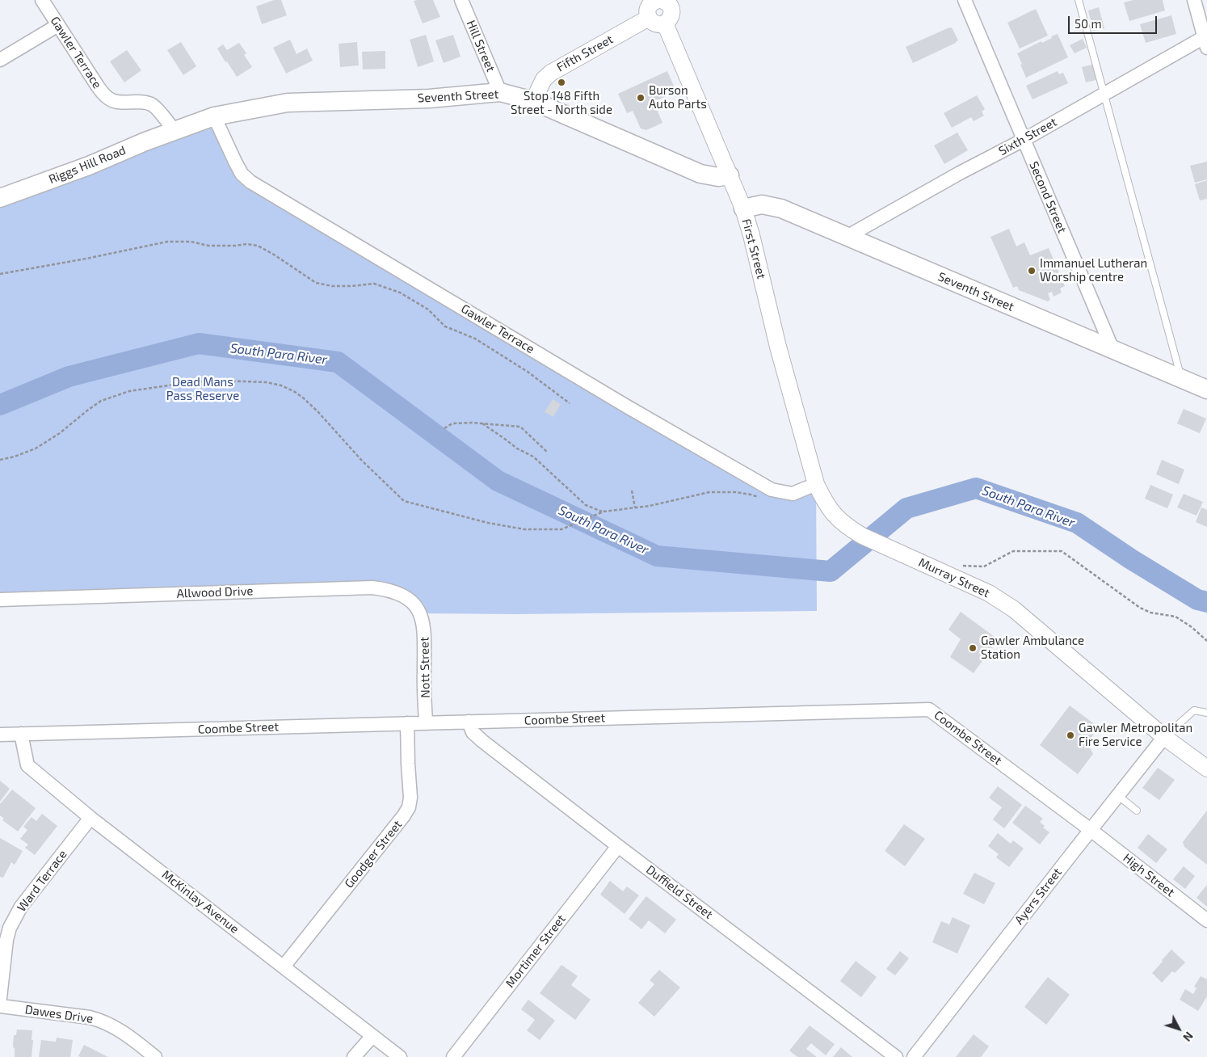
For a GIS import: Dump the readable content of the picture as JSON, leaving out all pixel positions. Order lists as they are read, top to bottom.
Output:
{
  "streets": {
    "main road": ["Seventh Street", "Riggs Hill Road"],
    "street": [
      "Hill Street",
      "Gawler Terrace",
      "Fifth Street",
      "Sixth Street",
      "Second Street",
      "First Street",
      "Murray Street",
      "Allwood Drive",
      "Nott Street",
      "Coombe Street",
      "Goodger Street",
      "High Street",
      "Ward Terrace",
      "Duffield Street",
      "Ayers Street",
      "McKinlay Avenue",
      "Mortimer Street",
      "Dawes Drive"
    ]
  },
  "crossings": [
    ["Hill Street", "Seventh Street"],
    ["Gawler Terrace", "Seventh Street"],
    ["Gawler Terrace", "Riggs Hill Road"],
    ["Gawler Terrace", "First Street"],
    ["Gawler Terrace", "Murray Street"],
    ["Fifth Street", "Seventh Street"],
    ["Fifth Street", "First Street"],
    ["Seventh Street", "Sixth Street"],
    ["Seventh Street", "Riggs Hill Road"],
    ["Seventh Street", "Second Street"],
    ["Seventh Street", "First Street"],
    ["Sixth Street", "Second Street"],
    ["First Street", "Murray Street"],
    ["Murray Street", "Ayers Street"],
    ["Allwood Drive", "Nott Street"],
    ["Nott Street", "Coombe Street"],
    ["Coombe Street", "Goodger Street"],
    ["Coombe Street", "High Street"],
    ["Coombe Street", "Duffield Street"],
    ["Coombe Street", "Ayers Street"],
    ["Coombe Street", "McKinlay Avenue"],
    ["Goodger Street", "McKinlay Avenue"],
    ["High Street", "Ayers Street"],
    ["Ward Terrace", "McKinlay Avenue"],
    ["Duffield Street", "Mortimer Street"]
  ],
  "water": ["South Para River"],
  "parks": ["Dead Mans Pass Reserve"],
  "places": [
    "Stop 148 Fifth Street - North side",
    "Burson Auto Parts",
    "Immanuel Lutheran Worship centre",
    "Gawler Ambulance Station",
    "Gawler Metropolitan Fire Service"
  ],
  "scale_bar": "50 m",
  "north": "bottom right"
}
